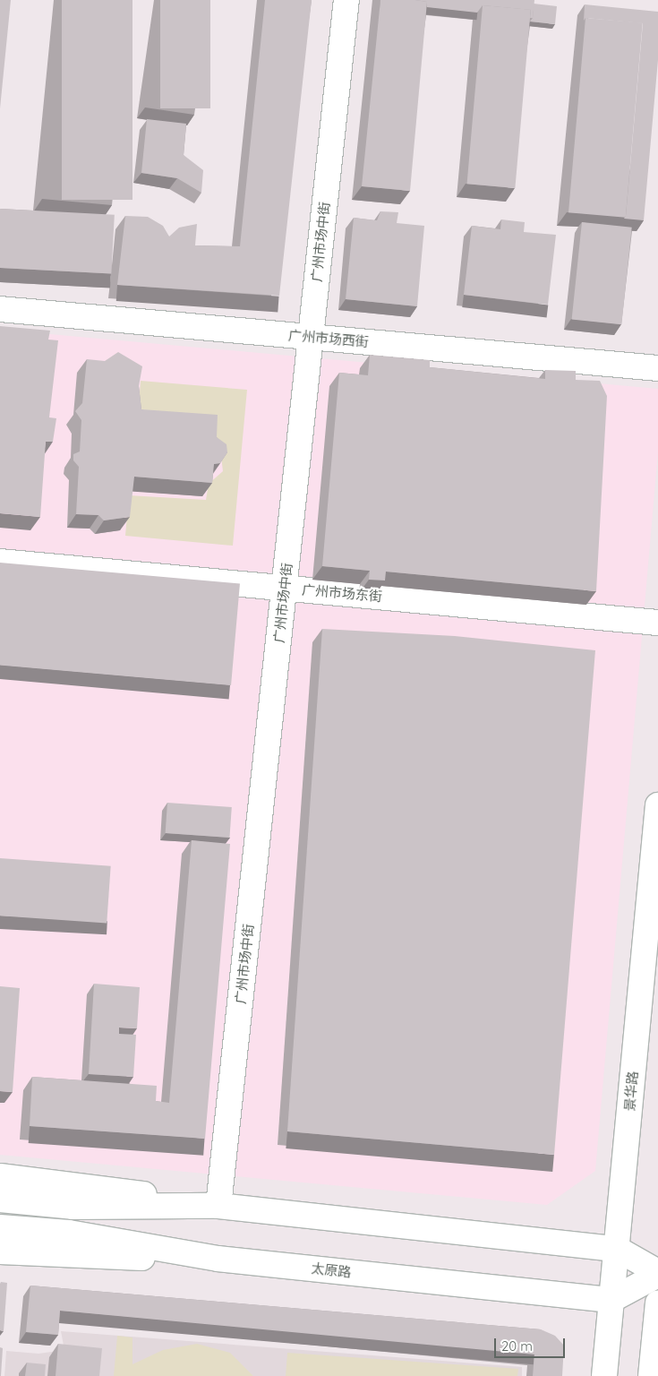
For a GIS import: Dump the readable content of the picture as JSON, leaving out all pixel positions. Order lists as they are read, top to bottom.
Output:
{
  "streets": {
    "street": [
      "广州市场中街",
      "广州市场西街",
      "广州市场东街",
      "景华路",
      "太原路"
    ]
  },
  "crossings": [
    ["广州市场中街", "广州市场西街"],
    ["广州市场中街", "广州市场东街"],
    ["景华路", "太原路"]
  ],
  "scale_bar": "20 m"
}
